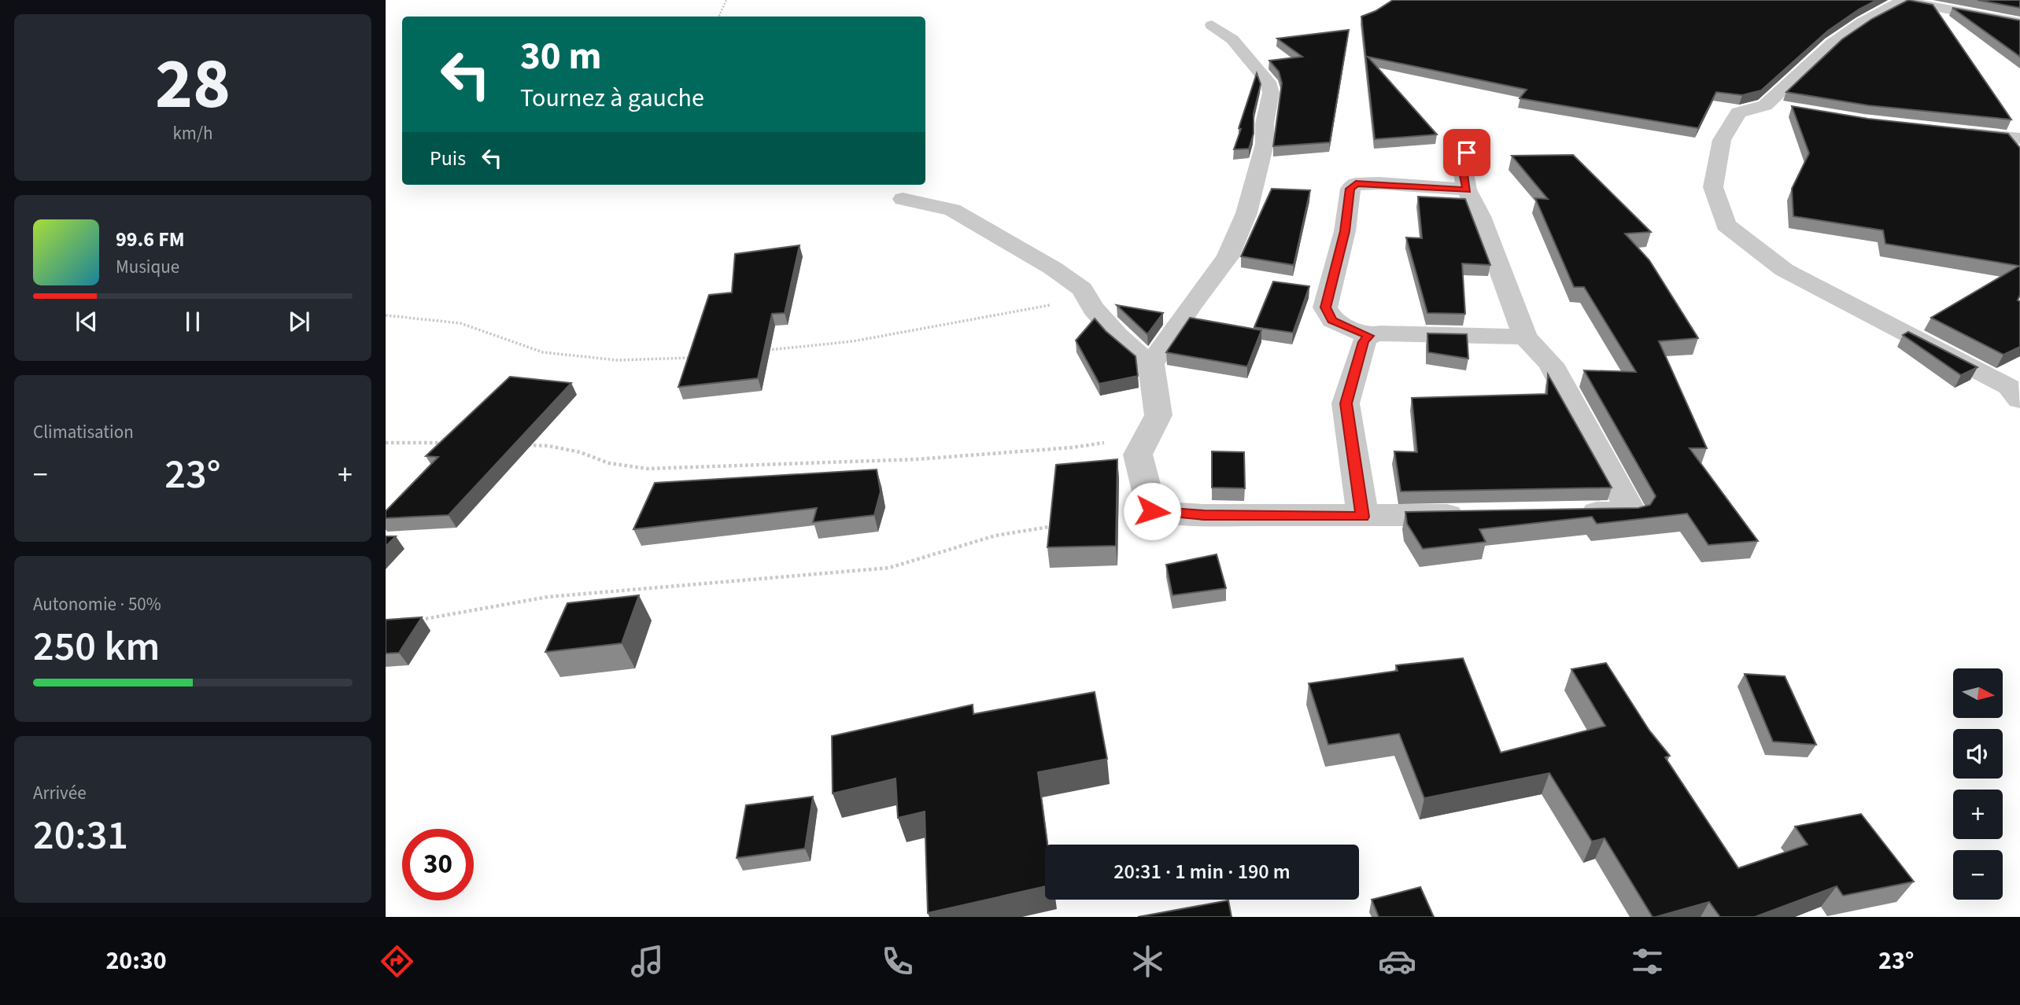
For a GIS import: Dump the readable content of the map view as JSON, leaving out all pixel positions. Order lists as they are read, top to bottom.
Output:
{
  "north": "right",
  "page": {
    "tile": [
      ["28", "km/h"],
      "Climatisation",
      ["Autonomie · 50%", "250 km"],
      ["Arrivée", "20:31"]
    ],
    "turn": ["30 m", "Tournez à gauche"],
    "then": "Puis",
    "song": ["99.6 FM", "Musique"],
    "heat": ["−", "23°", "+"],
    "map_buttons": ["+", "−"],
    "limit": "30",
    "trip": "20:31 · 1 min · 190 m",
    "tabs": ["20:30", "23°"]
  }
}
